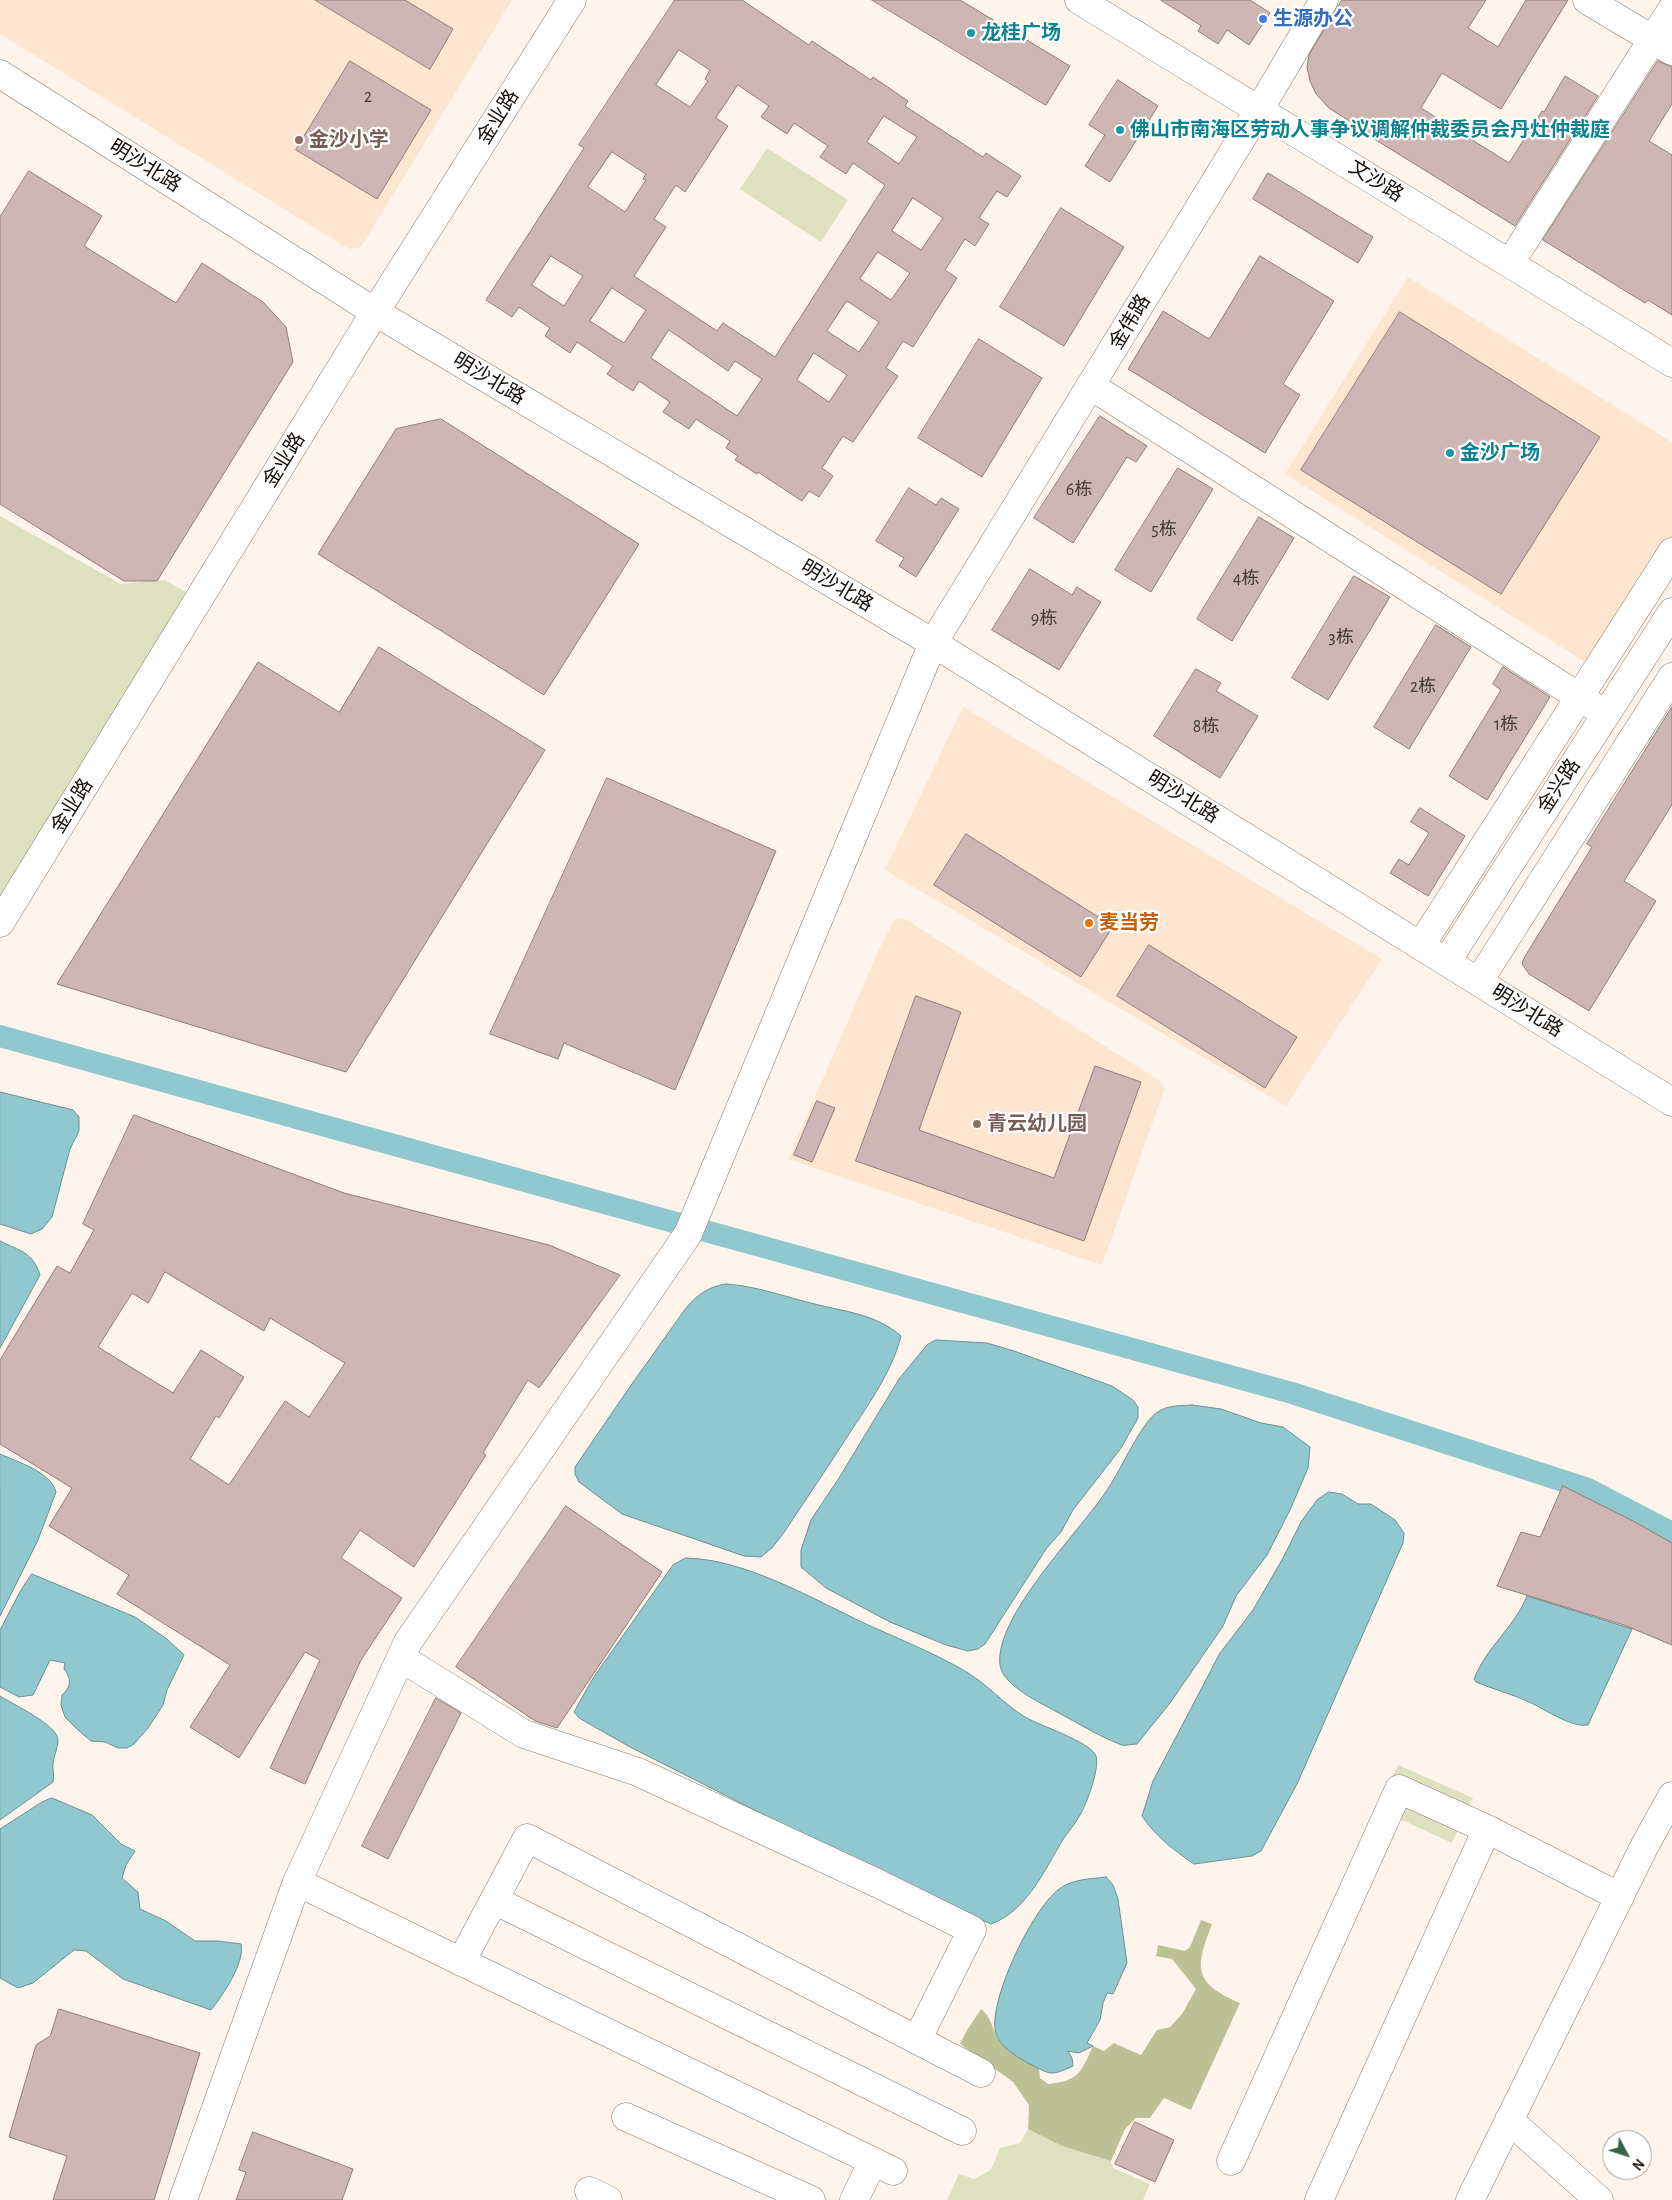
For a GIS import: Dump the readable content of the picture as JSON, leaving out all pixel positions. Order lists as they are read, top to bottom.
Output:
{
  "streets": {
    "street": [
      "金业路",
      "明沙北路",
      "文沙路",
      "金伟路",
      "金兴路"
    ]
  },
  "crossings": [
    ["金业路", "明沙北路"],
    ["明沙北路", "金伟路"],
    ["明沙北路", "金兴路"],
    ["文沙路", "金伟路"]
  ],
  "places": [
    "生源办公",
    "龙桂广场",
    "佛山市南海区劳动人事争议调解仲裁委员会丹灶仲裁庭",
    "金沙小学",
    "金沙广场",
    "麦当劳",
    "青云幼儿园"
  ],
  "house_numbers": [
    "2",
    "6栋",
    "5栋",
    "4栋",
    "9栋",
    "3栋",
    "2栋",
    "1栋",
    "8栋"
  ],
  "north": "bottom right"
}
